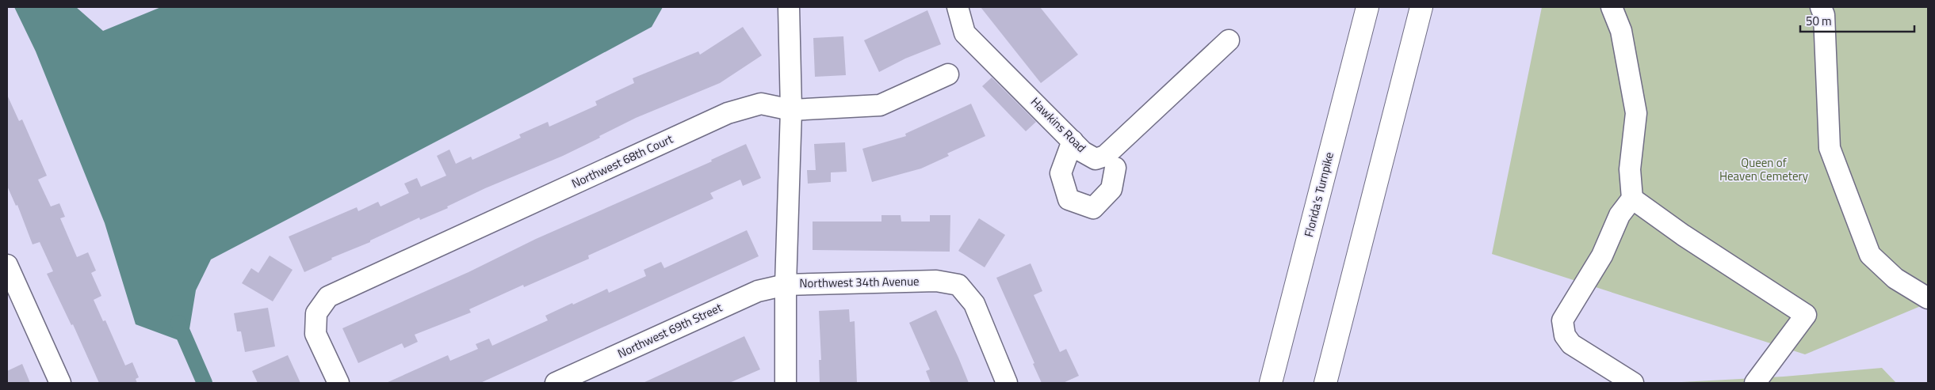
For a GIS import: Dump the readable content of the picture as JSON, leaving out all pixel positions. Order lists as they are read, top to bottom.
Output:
{
  "streets": {
    "highway": ["Florida's Turnpike"],
    "street": [
      "Hawkins Road",
      "Northwest 68th Court",
      "Northwest 34th Avenue",
      "Northwest 69th Street"
    ]
  },
  "crossings": [
    ["Northwest 68th Court", "Northwest 34th Avenue"],
    ["Northwest 34th Avenue", "Northwest 69th Street"]
  ],
  "parks": ["Queen of Heaven Cemetery"],
  "scale_bar": "50 m"
}
